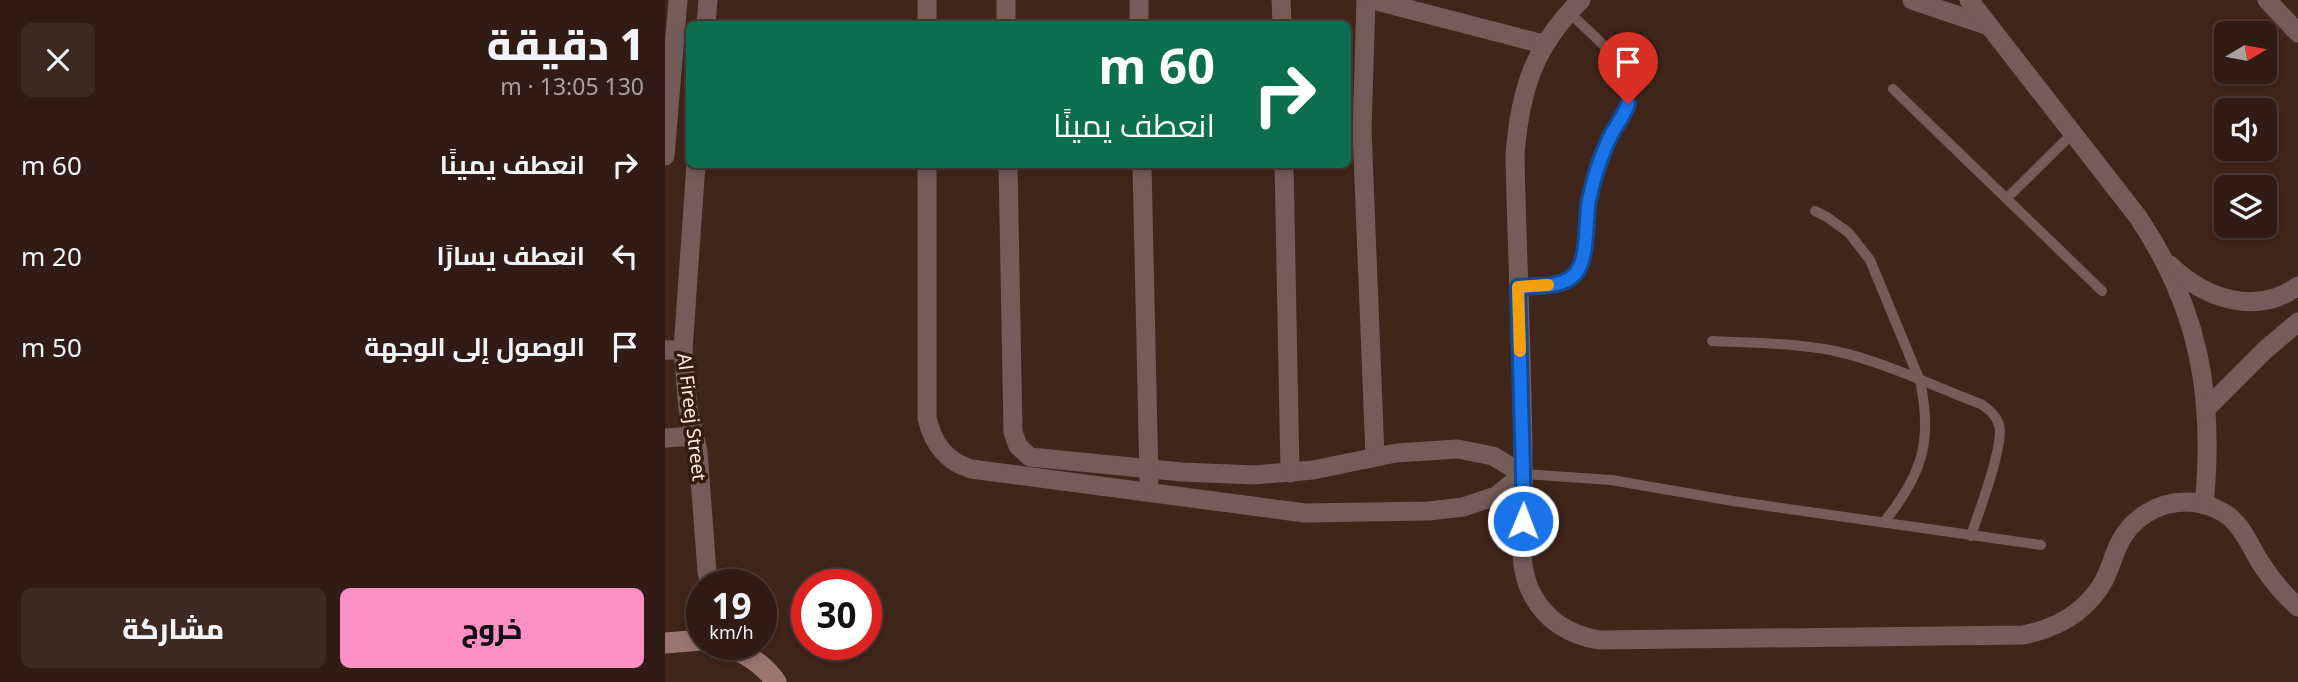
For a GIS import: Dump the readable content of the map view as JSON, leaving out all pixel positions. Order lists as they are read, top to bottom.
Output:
{
  "streets": {
    "street": ["Al Fireej Street"]
  },
  "north": "right",
  "page": {
    "heading": ["1 دقيقة", "130 m · 13:05"],
    "turn": ["60 m", "انعطف يمينًا"],
    "list": [
      {
        "name": "انعطف يمينًا",
        "value": "60 m"
      },
      {
        "name": "انعطف يسارًا",
        "value": "20 m"
      },
      {
        "name": "الوصول إلى الوجهة",
        "value": "50 m"
      }
    ],
    "speed": "19 km/h",
    "limit": "30",
    "buttons": ["خروج", "مشاركة"]
  }
}
